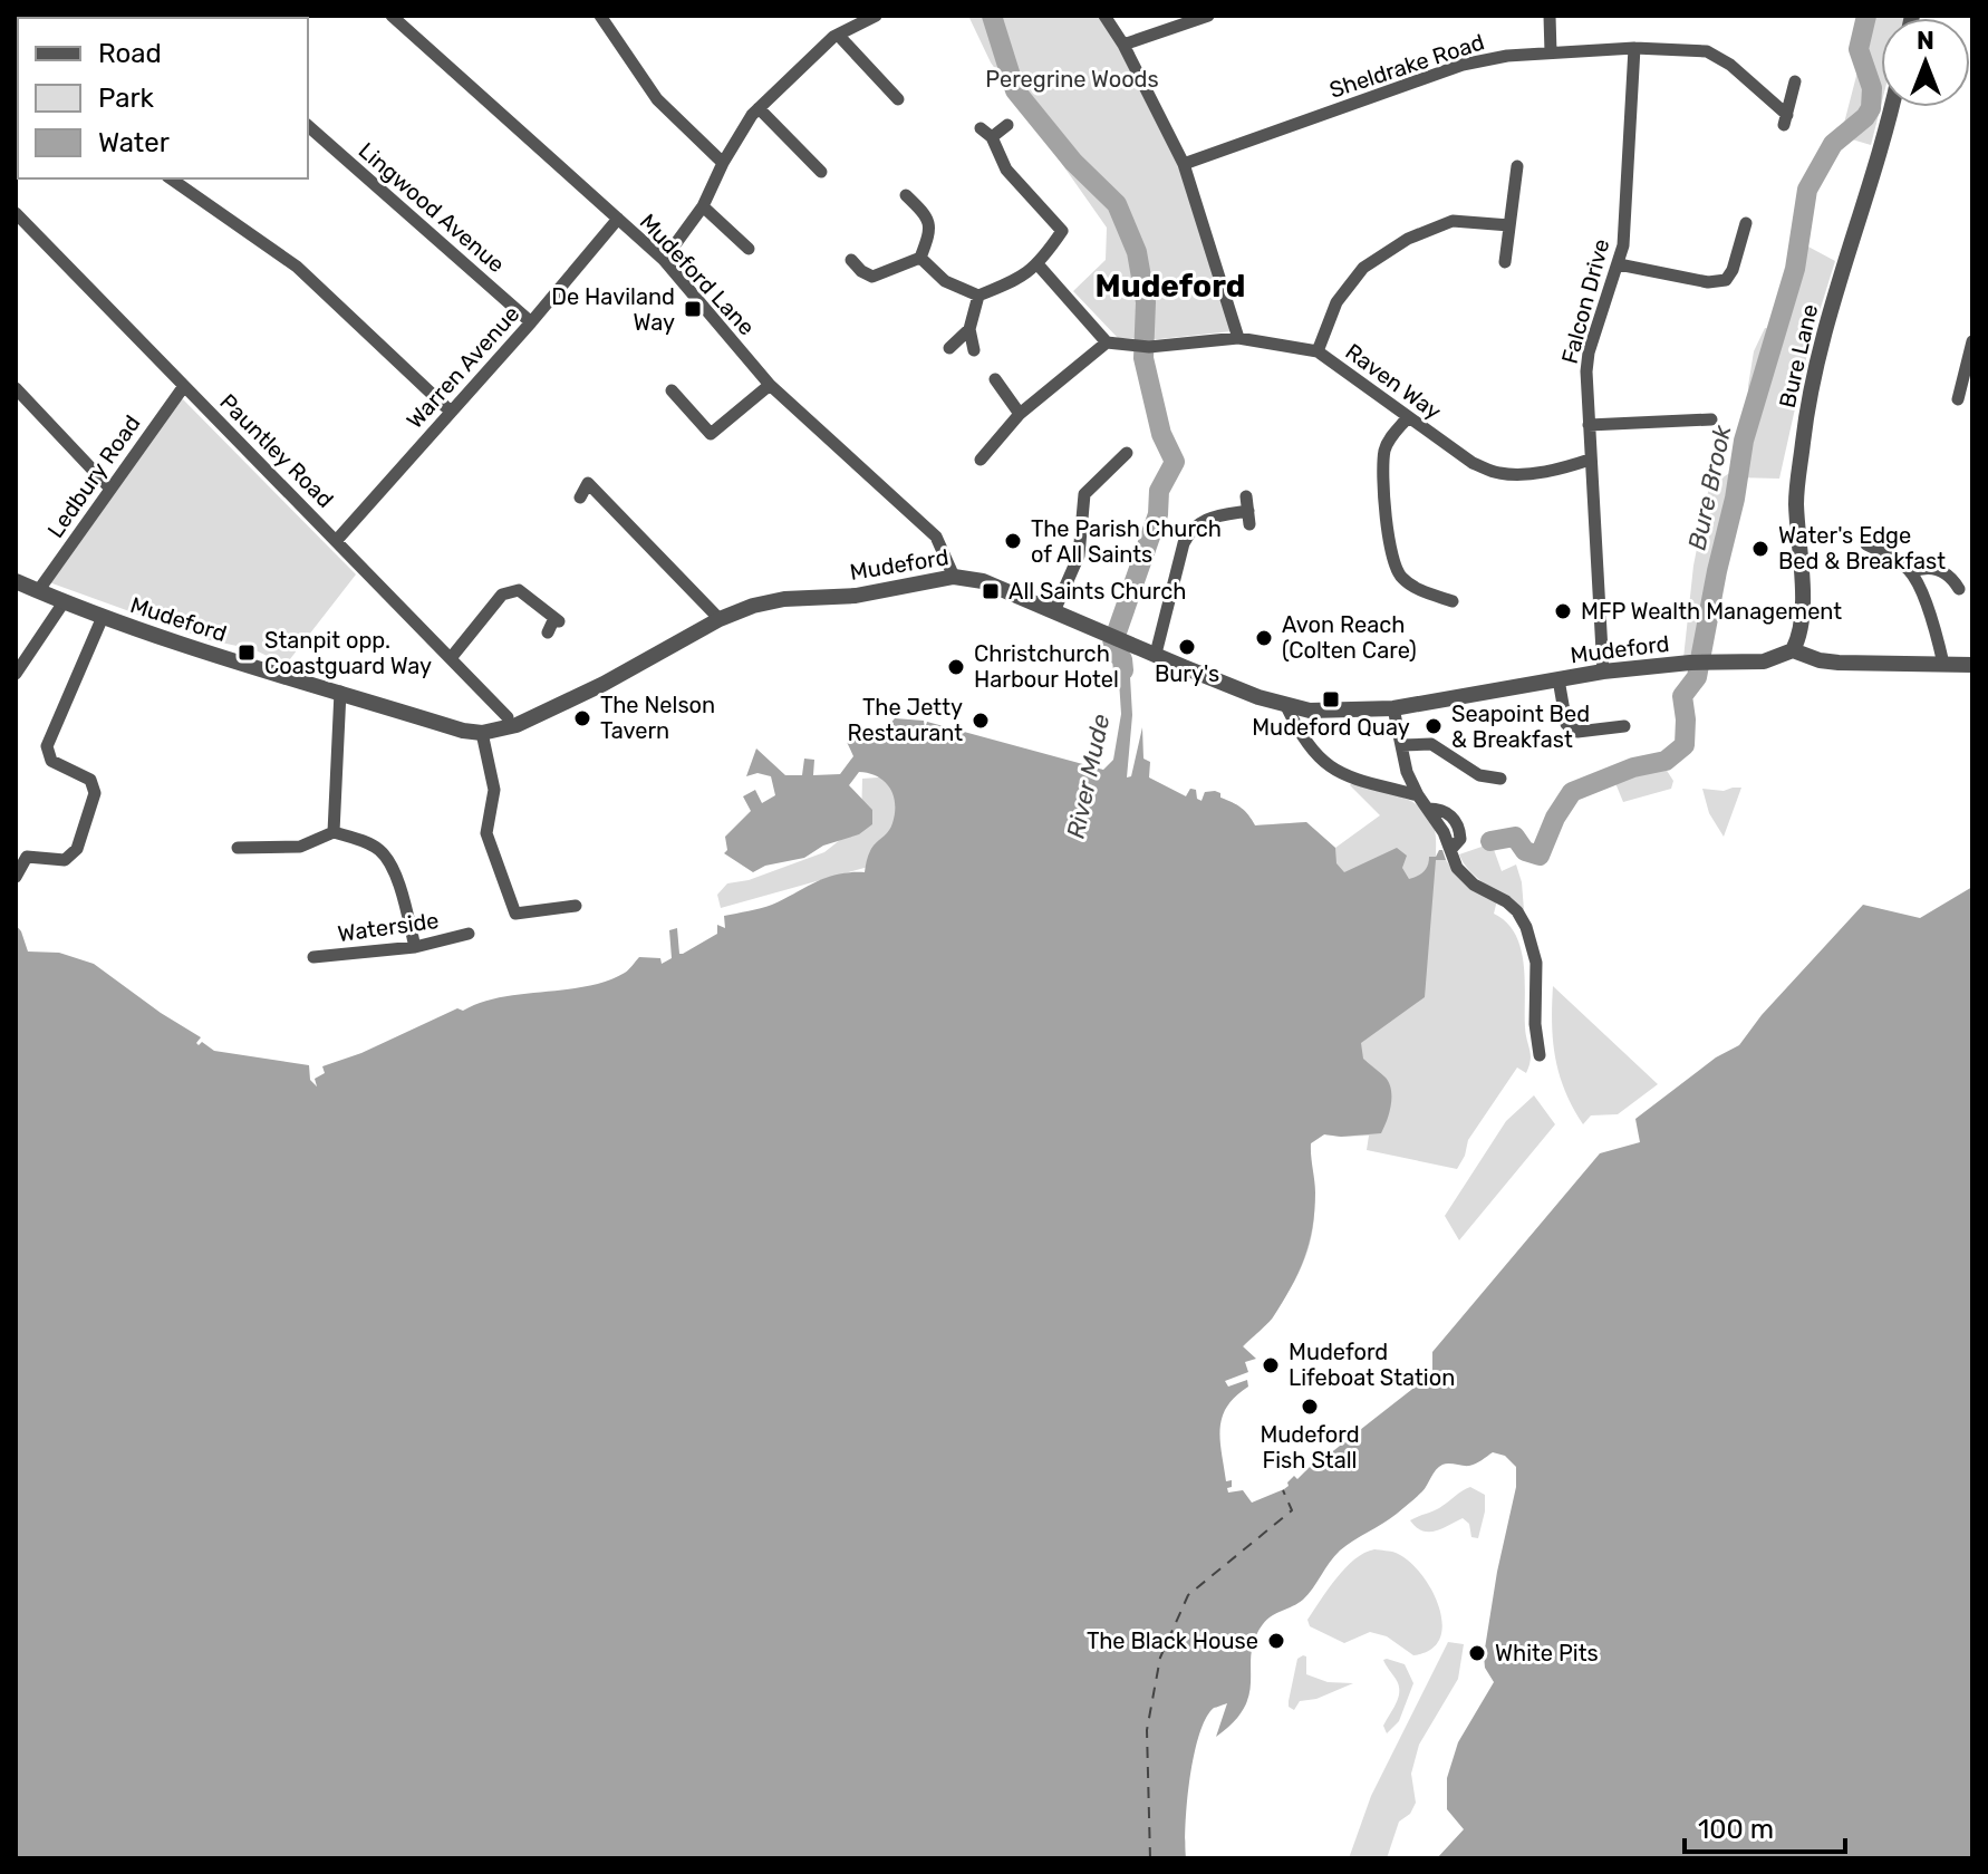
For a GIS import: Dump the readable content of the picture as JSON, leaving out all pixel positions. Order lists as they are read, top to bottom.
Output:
{
  "streets": {
    "street": [
      "Sheldrake Road",
      "Lingwood Avenue",
      "Mudeford Lane",
      "Falcon Drive",
      "Bure Lane",
      "Warren Avenue",
      "Raven Way",
      "Pauntley Road",
      "Ledbury Road",
      "Mudeford",
      "Waterside"
    ]
  },
  "crossings": [
    ["Sheldrake Road", "Falcon Drive"],
    ["Lingwood Avenue", "Warren Avenue"],
    ["Mudeford Lane", "Warren Avenue"],
    ["Mudeford Lane", "Mudeford"],
    ["Falcon Drive", "Raven Way"],
    ["Falcon Drive", "Mudeford"],
    ["Bure Lane", "Mudeford"],
    ["Warren Avenue", "Pauntley Road"],
    ["Pauntley Road", "Ledbury Road"],
    ["Ledbury Road", "Mudeford"]
  ],
  "districts": ["Mudeford"],
  "water": ["Bure Brook", "River Mude"],
  "parks": ["Peregrine Woods"],
  "places": {
    "transit": [
      "De Haviland Way",
      "All Saints Church",
      "Stanpit opp. Coastguard Way",
      "Mudeford Quay"
    ],
    "other": [
      "The Parish Church of All Saints",
      "Water's Edge Bed & Breakfast",
      "MFP Wealth Management",
      "Avon Reach (Colten Care)",
      "Bury's",
      "Christchurch Harbour Hotel",
      "The Nelson Tavern",
      "The Jetty Restaurant",
      "Seapoint Bed & Breakfast",
      "Mudeford Lifeboat Station",
      "Mudeford Fish Stall",
      "The Black House",
      "White Pits"
    ]
  },
  "legend": ["Road", "Park", "Water"],
  "scale_bar": "100 m",
  "north": "top"
}
